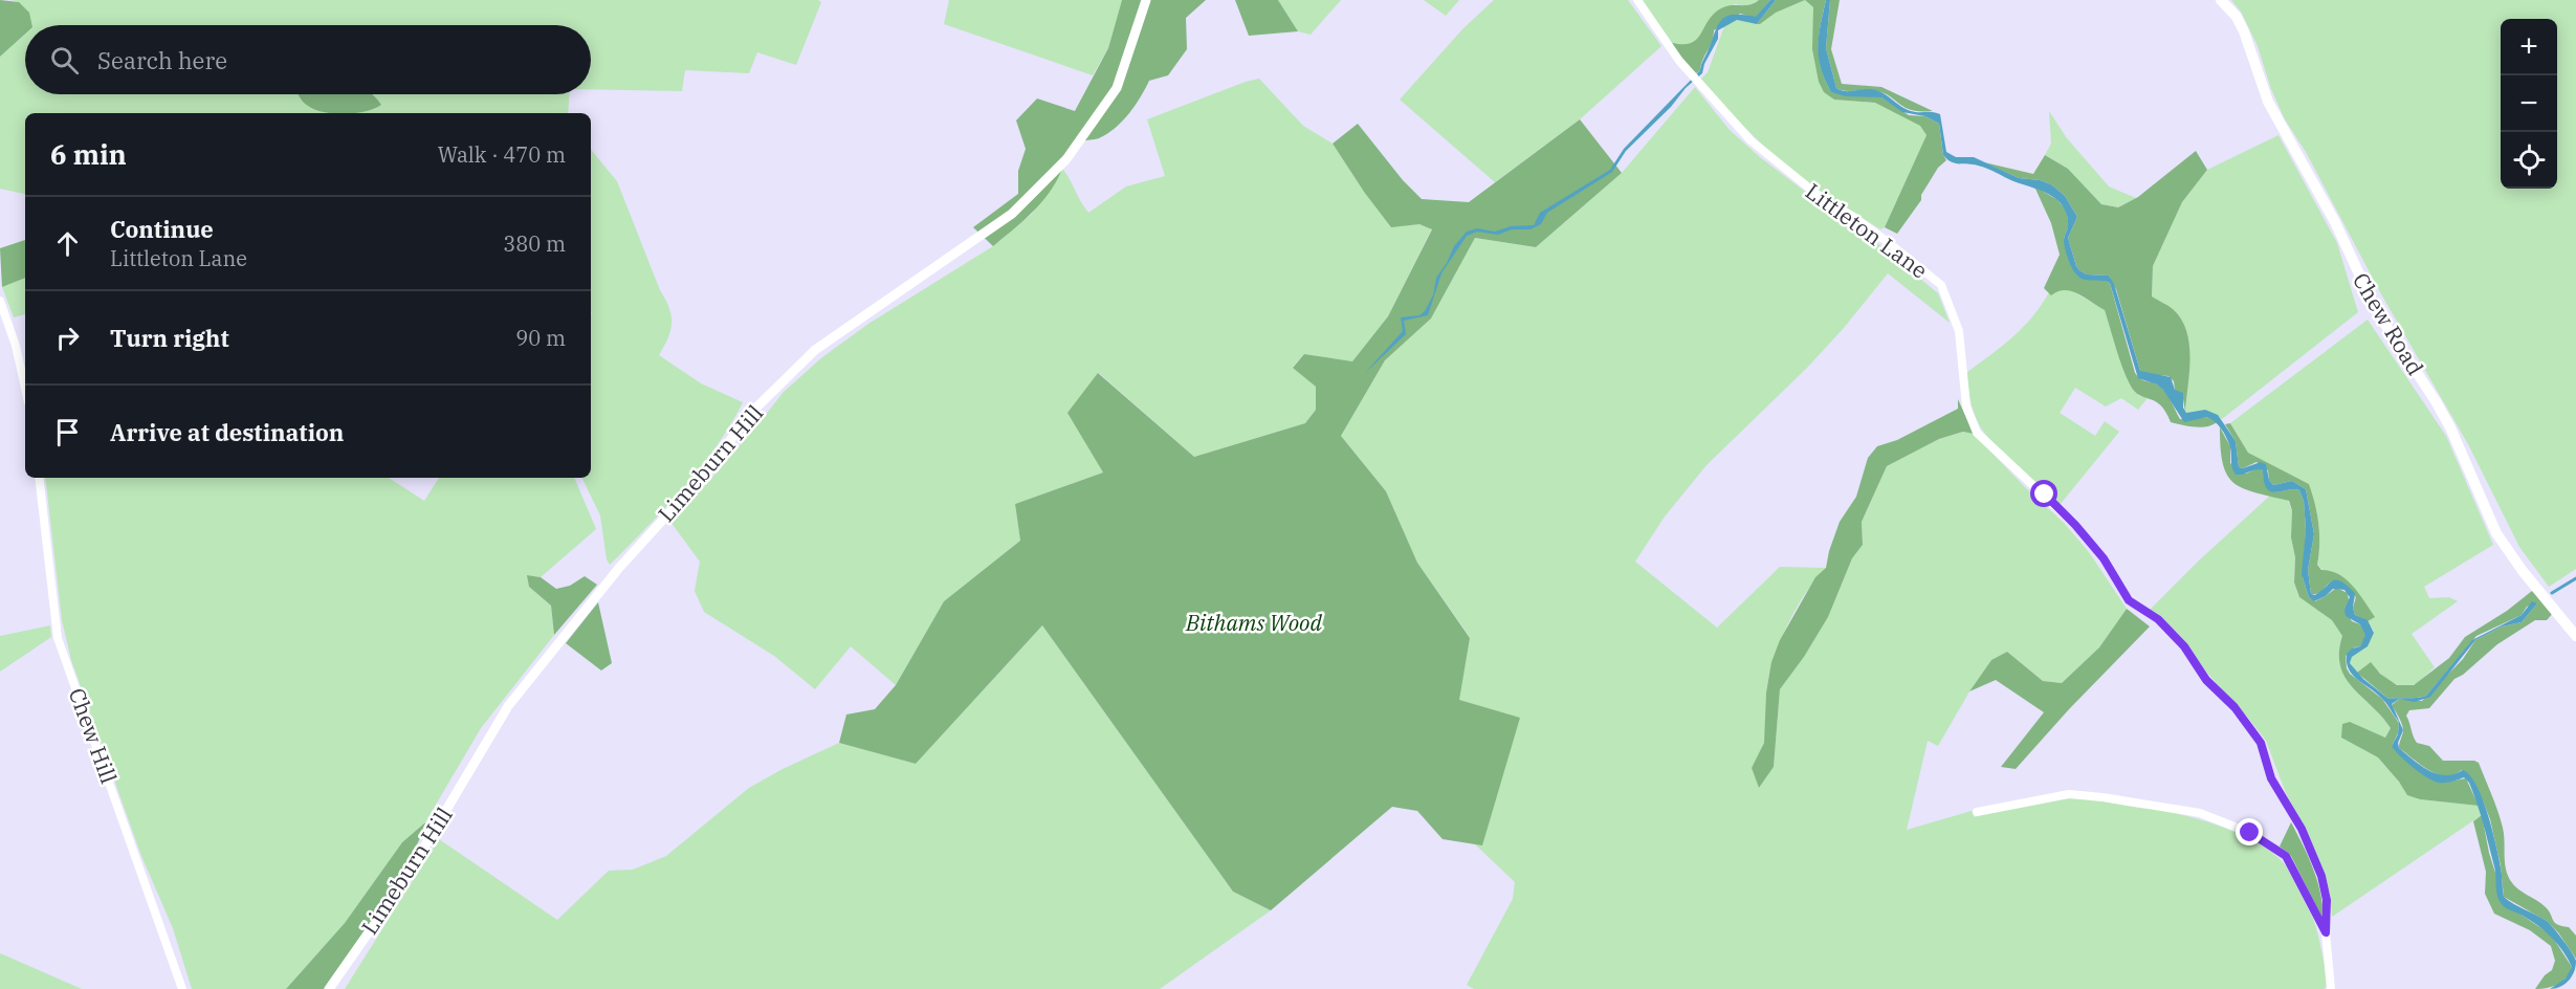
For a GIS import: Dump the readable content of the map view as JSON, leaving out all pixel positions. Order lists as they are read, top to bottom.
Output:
{
  "streets": {
    "main road": ["Chew Road"],
    "street": ["Littleton Lane", "Limeburn Hill", "Chew Hill"]
  },
  "parks": ["Bithams Wood"],
  "page": {
    "map_buttons": ["+", "−"],
    "search": "Search here",
    "heading": ["6 min", "Walk · 470 m"],
    "list": [
      ["Continue", "Littleton Lane", "380 m"],
      ["Turn right", "90 m"],
      "Arrive at destination"
    ]
  }
}
